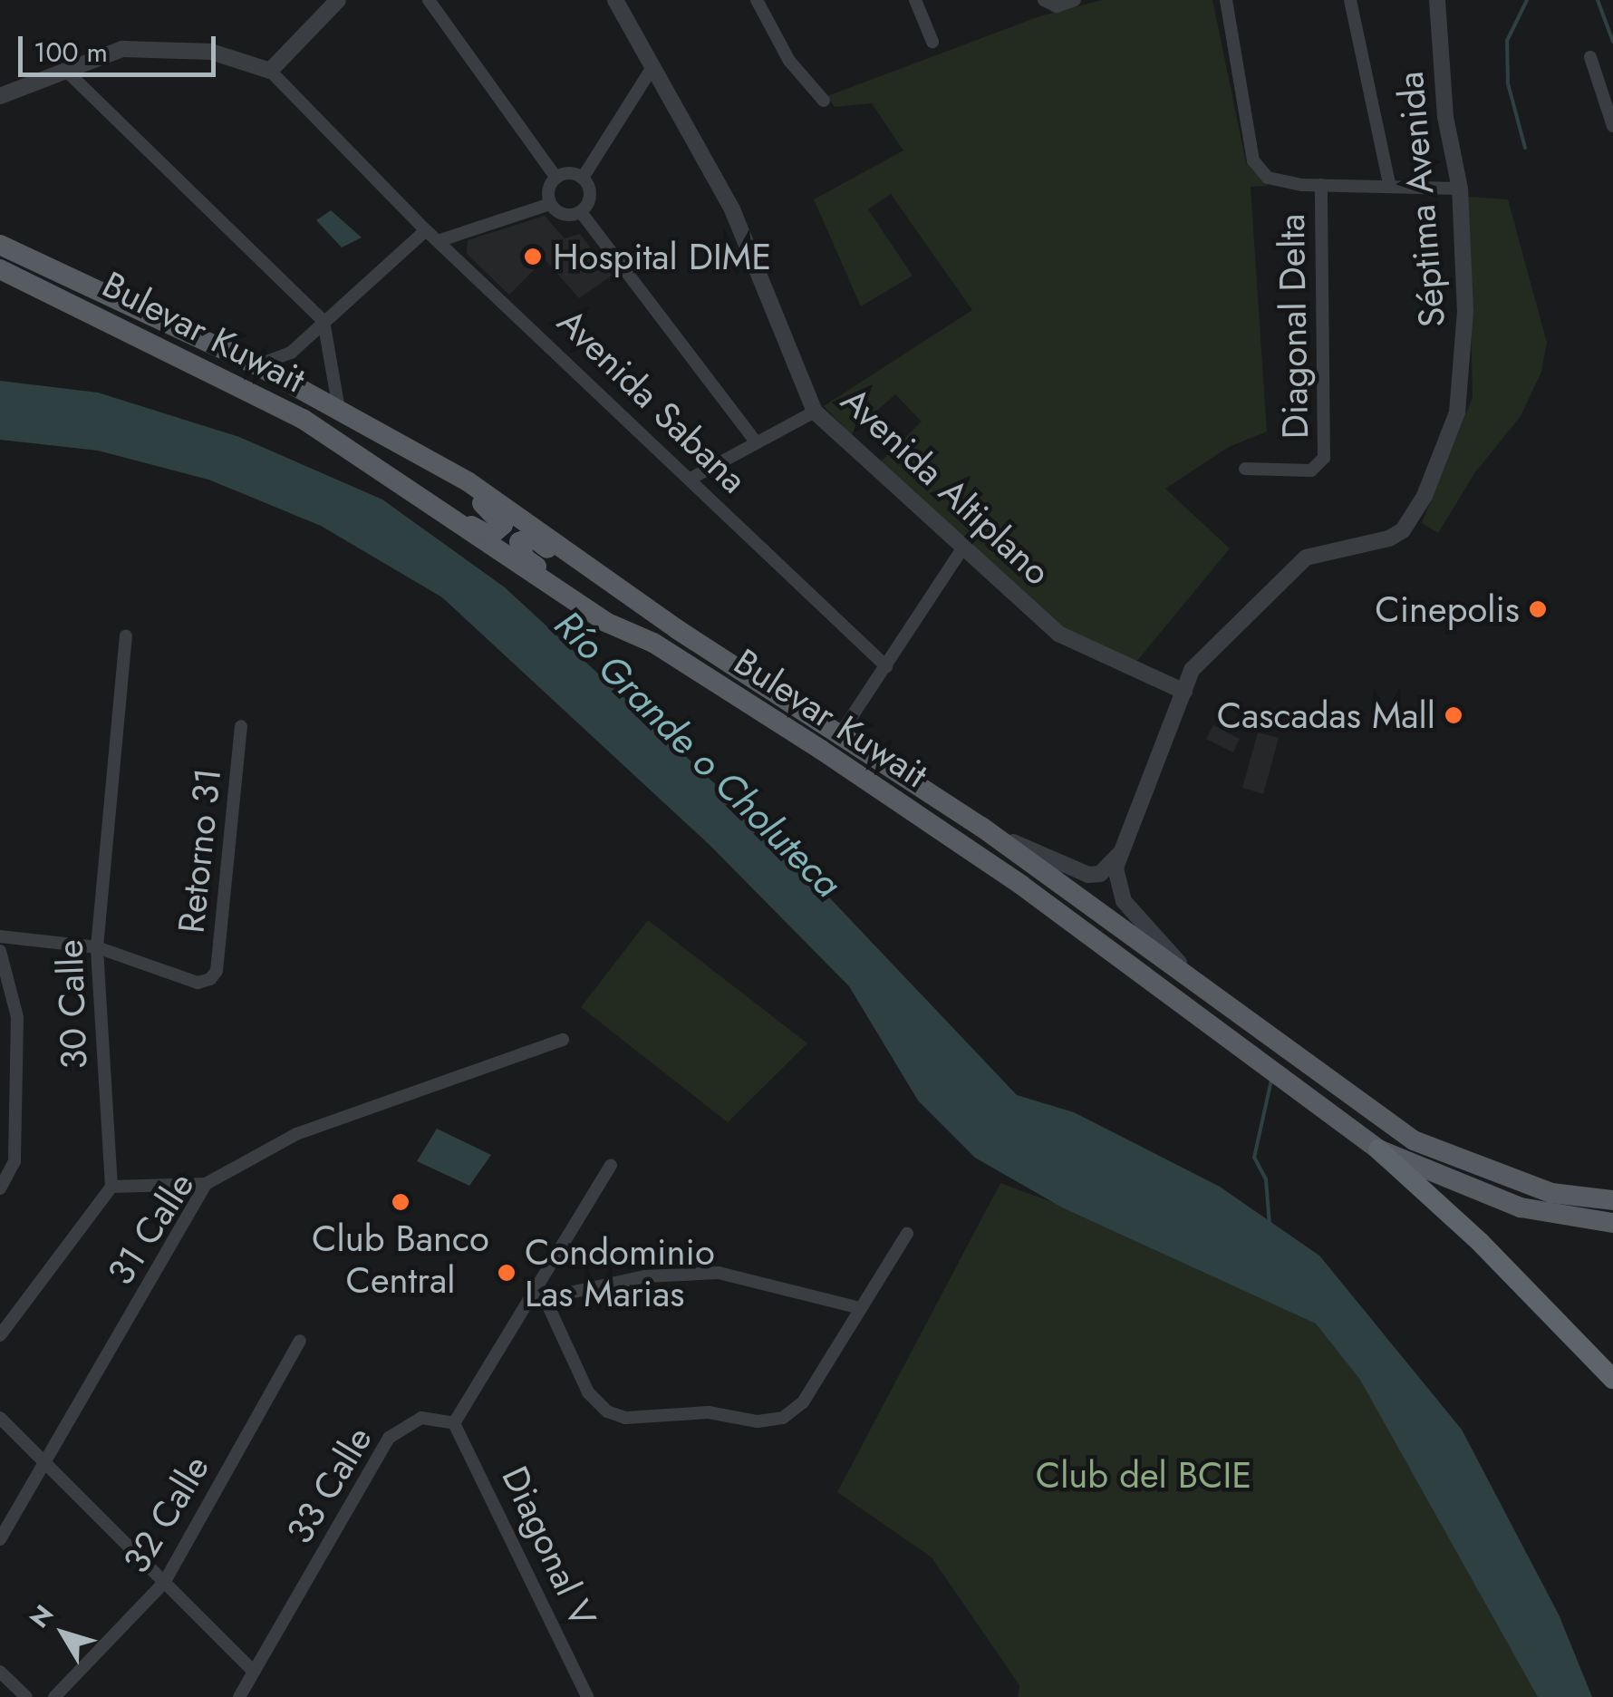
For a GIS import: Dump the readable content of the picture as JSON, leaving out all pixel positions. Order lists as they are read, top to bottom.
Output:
{
  "streets": {
    "main road": ["Bulevar Kuwait"],
    "street": [
      "Séptima Avenida",
      "Diagonal Delta",
      "Avenida Sabana",
      "Avenida Altiplano",
      "Retorno 31",
      "30 Calle",
      "31 Calle",
      "33 Calle",
      "32 Calle",
      "Diagonal V"
    ]
  },
  "crossings": [
    ["Séptima Avenida", "Avenida Altiplano"],
    ["Retorno 31", "30 Calle"],
    ["33 Calle", "Diagonal V"]
  ],
  "water": ["Río Grande o Choluteca"],
  "parks": ["Club del BCIE"],
  "places": [
    "Hospital DIME",
    "Cinepolis",
    "Cascadas Mall",
    "Club Banco Central",
    "Condominio Las Marias"
  ],
  "scale_bar": "100 m",
  "north": "top left"
}
